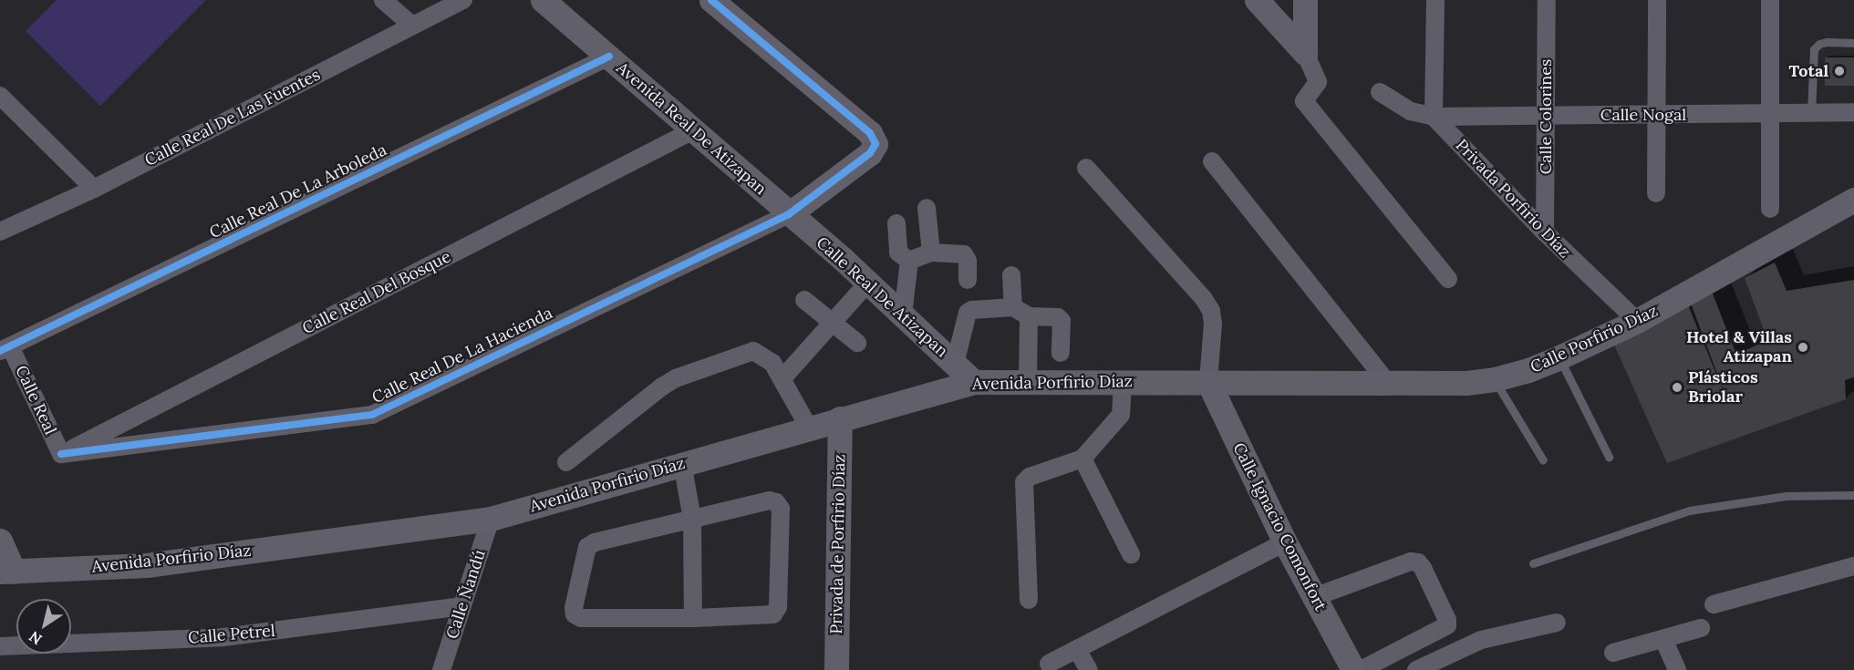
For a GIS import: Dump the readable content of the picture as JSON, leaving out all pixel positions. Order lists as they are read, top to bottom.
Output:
{
  "streets": {
    "main road": [
      "Avenida Real De Atizapan",
      "Calle Real De Atizapan",
      "Calle Porfirio Díaz",
      "Avenida Porfirio Díaz",
      "Calle Ignacio Comonfort",
      "Privada de Porfirio Díaz"
    ],
    "street": [
      "Calle Nogal",
      "Calle Colorines",
      "Calle Real De Las Fuentes",
      "Calle Real De La Arboleda",
      "Privada Porfirio Díaz",
      "Calle Real Del Bosque",
      "Calle Real De La Hacienda",
      "Calle Real",
      "Calle Ñandú",
      "Calle Petrel"
    ]
  },
  "crossings": [
    ["Calle Nogal", "Calle Colorines"],
    ["Calle Nogal", "Privada Porfirio Díaz"],
    ["Calle Colorines", "Privada Porfirio Díaz"],
    ["Avenida Real De Atizapan", "Calle Real De La Arboleda"],
    ["Avenida Real De Atizapan", "Calle Real Del Bosque"],
    ["Avenida Real De Atizapan", "Calle Real De Atizapan"],
    ["Avenida Real De Atizapan", "Calle Real De La Hacienda"],
    ["Calle Real De La Arboleda", "Calle Real"],
    ["Privada Porfirio Díaz", "Calle Porfirio Díaz"],
    ["Calle Real Del Bosque", "Calle Real De La Hacienda"],
    ["Calle Real Del Bosque", "Calle Real"],
    ["Calle Real De Atizapan", "Calle Real De La Hacienda"],
    ["Calle Real De Atizapan", "Avenida Porfirio Díaz"],
    ["Calle Porfirio Díaz", "Avenida Porfirio Díaz"],
    ["Calle Porfirio Díaz", "Calle Ignacio Comonfort"],
    ["Calle Real De La Hacienda", "Calle Real"],
    ["Avenida Porfirio Díaz", "Calle Ignacio Comonfort"],
    ["Avenida Porfirio Díaz", "Privada de Porfirio Díaz"],
    ["Avenida Porfirio Díaz", "Calle Ñandú"],
    ["Calle Ñandú", "Calle Petrel"]
  ],
  "places": ["Total", "Hotel & Villas Atizapan", "Plásticos Briolar"],
  "north": "bottom left"
}
